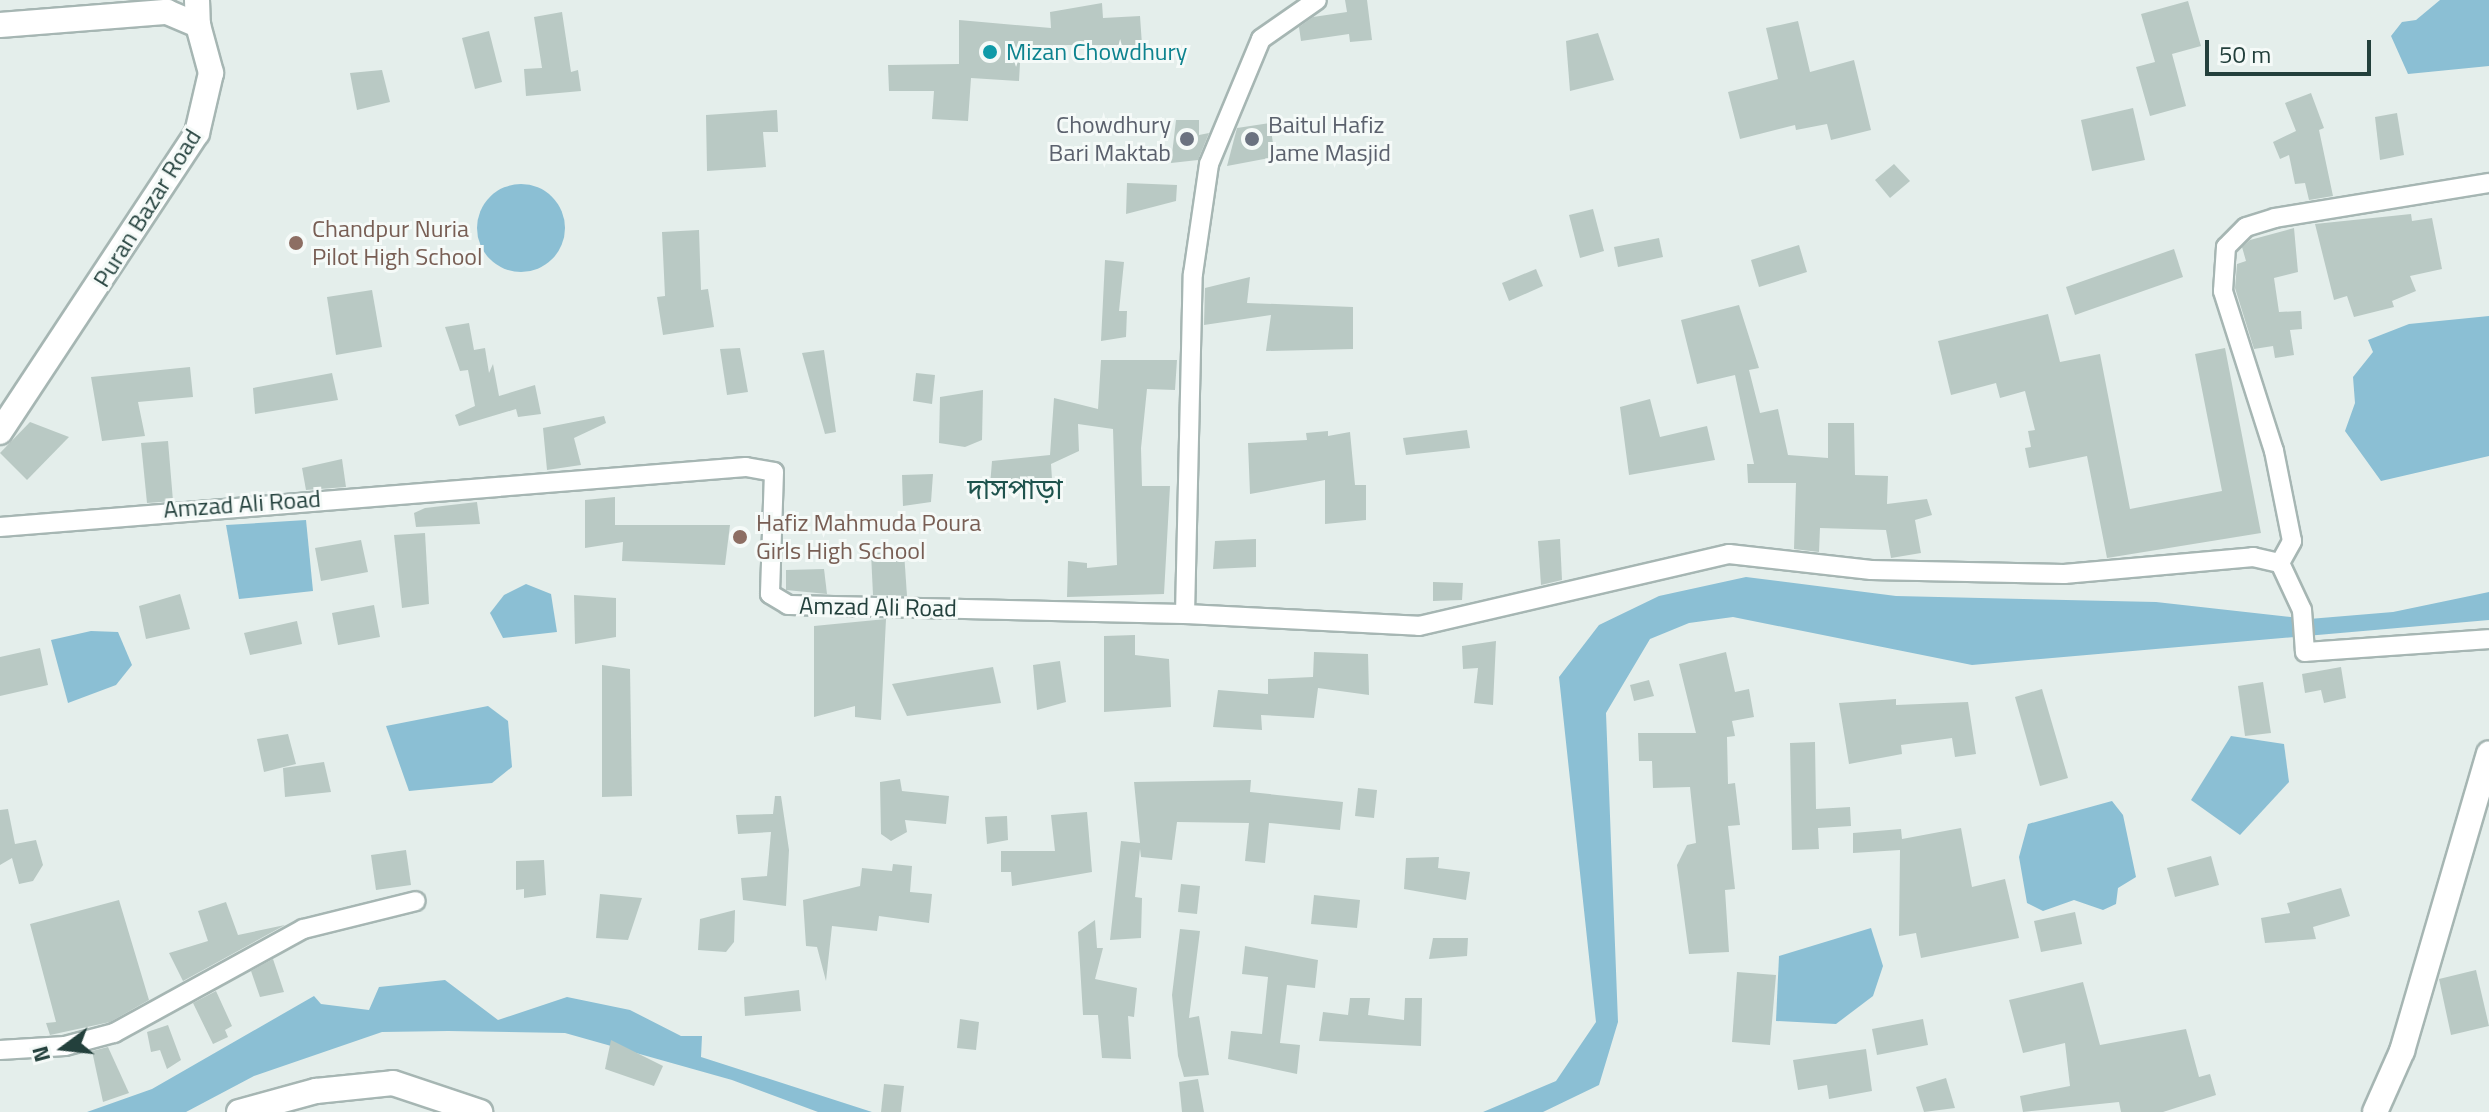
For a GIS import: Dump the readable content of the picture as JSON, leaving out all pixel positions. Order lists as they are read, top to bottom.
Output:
{
  "streets": {
    "main road": ["Puran Bazar Road"],
    "street": ["Amzad Ali Road"]
  },
  "districts": ["দাসপাড়া"],
  "places": [
    "Mizan Chowdhury",
    "Chowdhury Bari Maktab",
    "Baitul Hafiz Jame Masjid",
    "Chandpur Nuria Pilot High School",
    "Hafiz Mahmuda Poura Girls High School"
  ],
  "scale_bar": "50 m",
  "north": "left"
}
